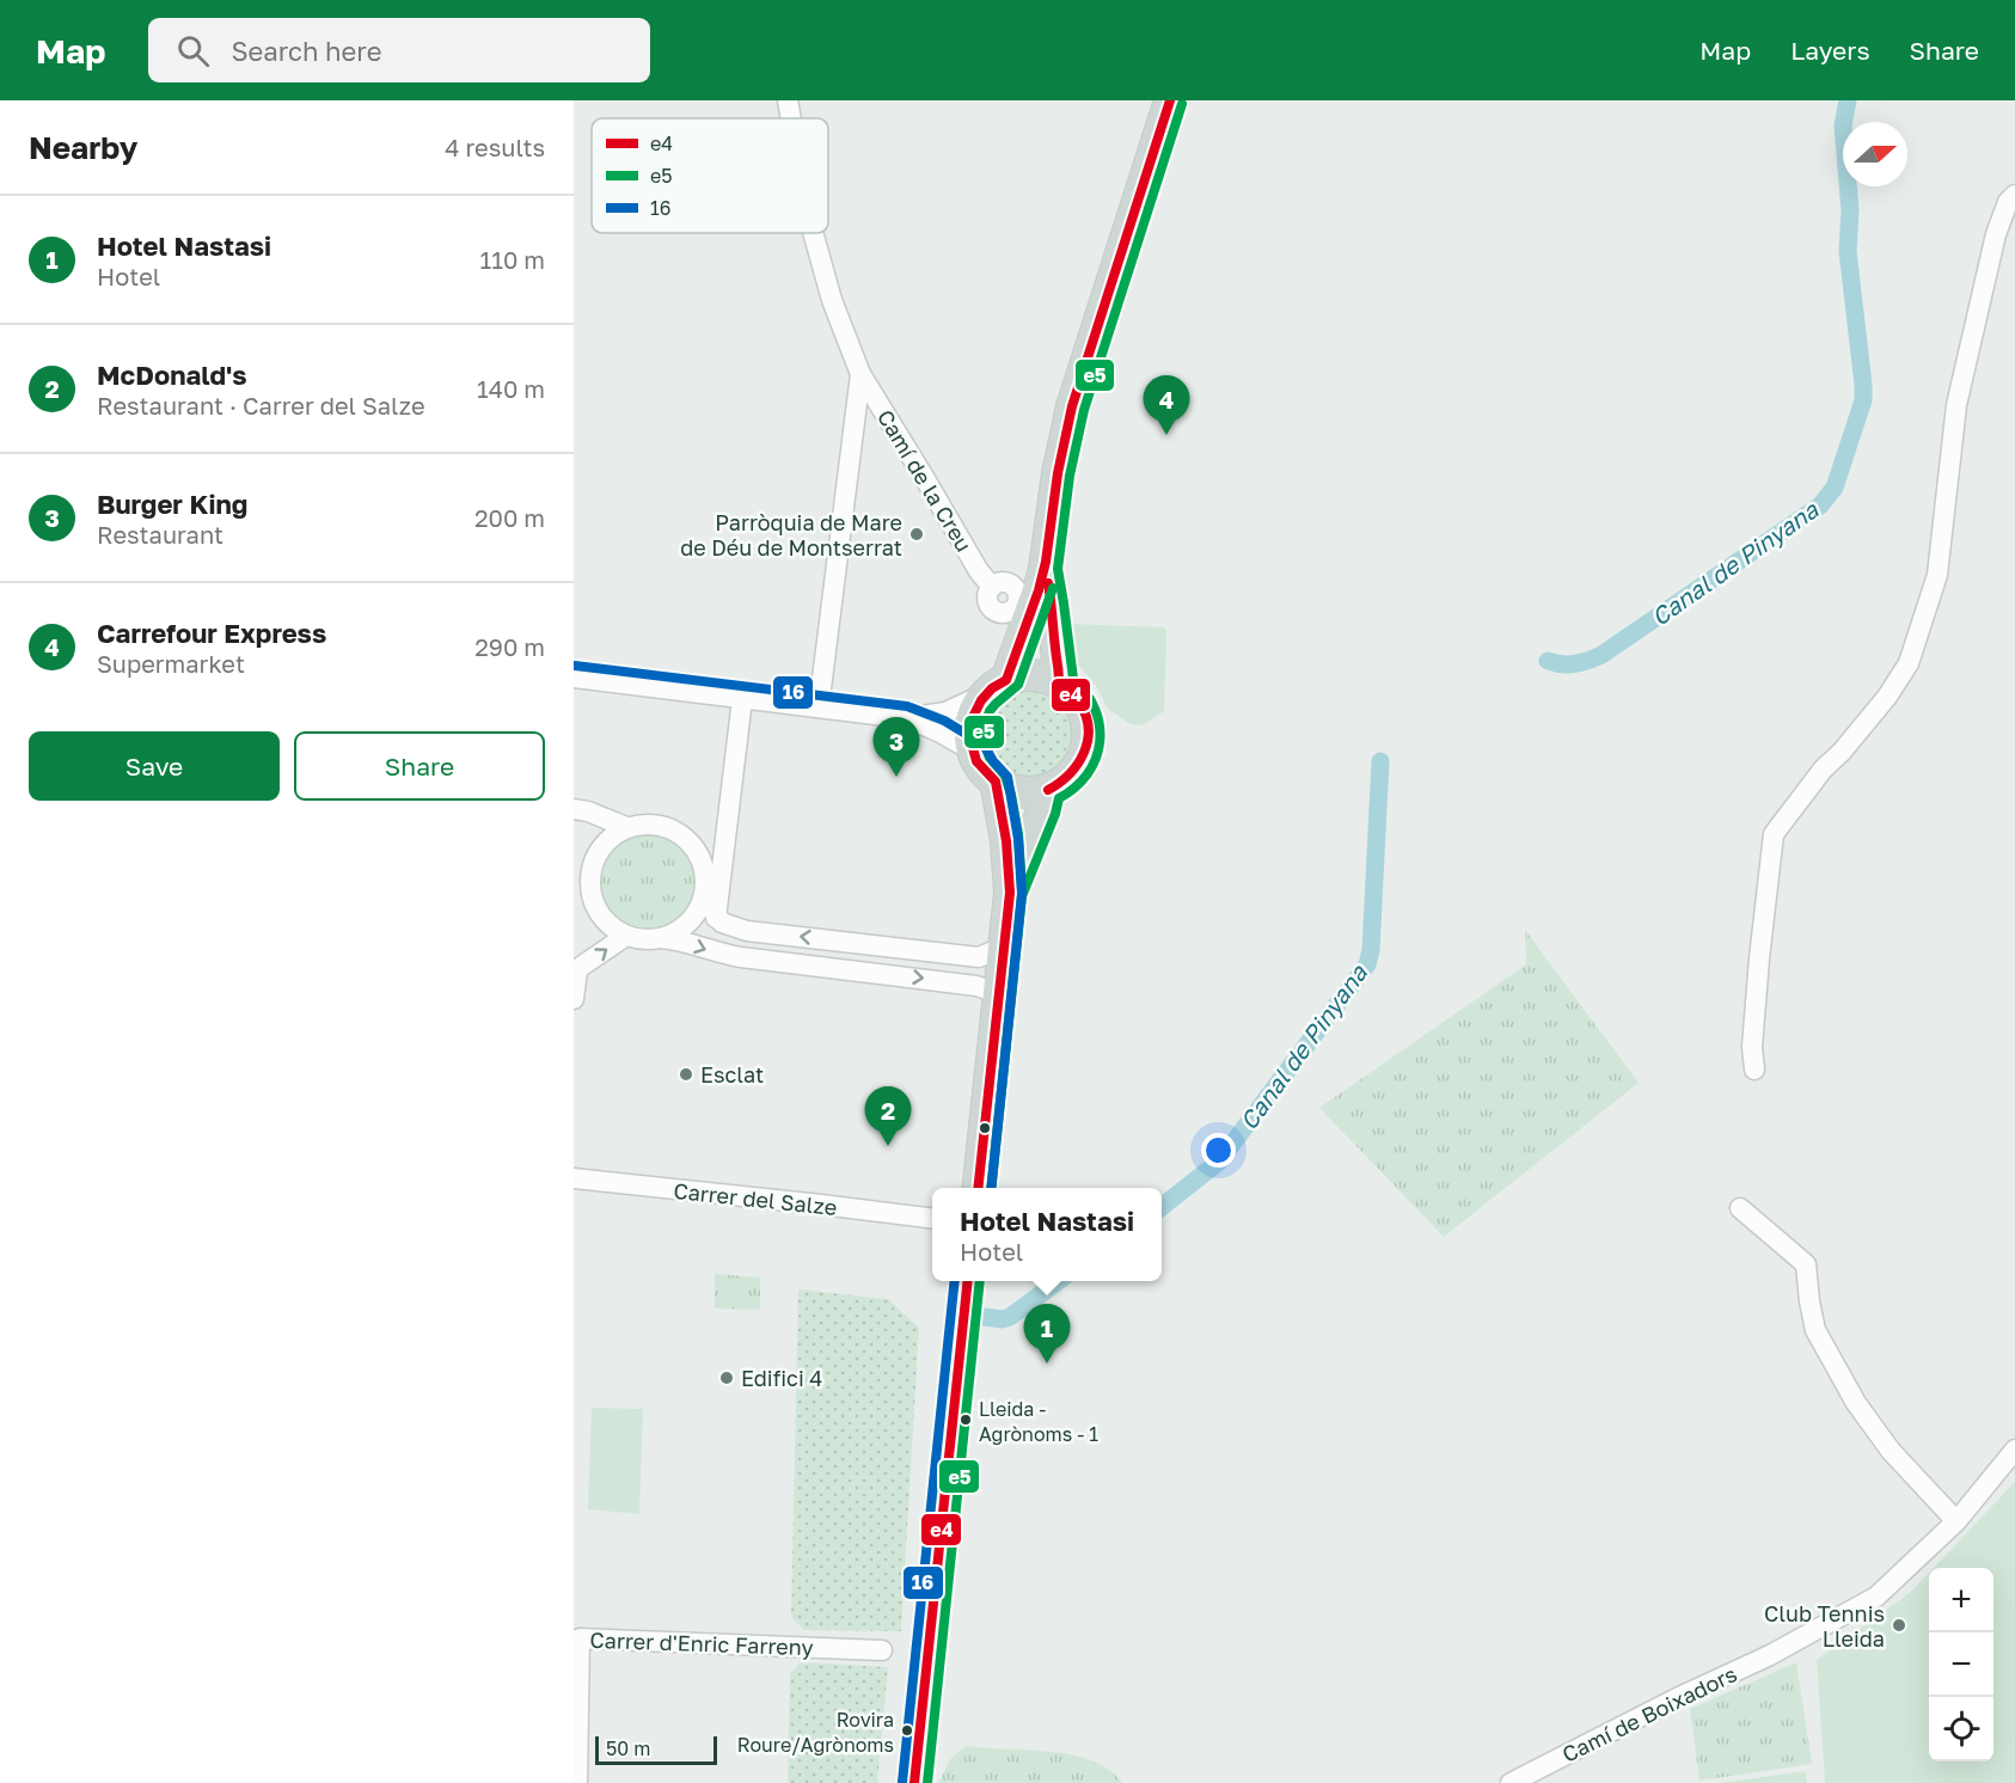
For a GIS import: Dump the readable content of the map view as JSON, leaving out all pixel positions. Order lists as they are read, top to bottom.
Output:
{
  "streets": {
    "street": [
      "Camí de la Creu",
      "Carrer del Salze",
      "Carrer d'Enric Farreny",
      "Camí de Boixadors"
    ]
  },
  "water": ["Canal de Pinyana"],
  "places": [
    "Parròquia de Mare de Déu de Montserrat",
    "Esclat",
    "Edifici 4",
    "Lleida - Agrònoms - 1",
    "Club Tennis Lleida",
    "Rovira Roure/Agrònoms"
  ],
  "lines": ["transit line e4", "transit line e5", "transit line 16"],
  "legend": ["e4", "e5", "16"],
  "scale_bar": "50 m",
  "north": "right",
  "page": {
    "header": "Map",
    "search": "Search here",
    "nav": ["Map", "Layers", "Share"],
    "heading": ["Nearby", "4 results"],
    "list": [
      {
        "mark": "1",
        "name": "Hotel Nastasi",
        "note": "Hotel",
        "value": "110 m"
      },
      {
        "mark": "2",
        "name": "McDonald's",
        "note": "Restaurant · Carrer del Salze",
        "value": "140 m"
      },
      {
        "mark": "3",
        "name": "Burger King",
        "note": "Restaurant",
        "value": "200 m"
      },
      {
        "mark": "4",
        "name": "Carrefour Express",
        "note": "Supermarket",
        "value": "290 m"
      }
    ],
    "pins": [
      "4",
      "3",
      "2",
      "1"
    ],
    "buttons": ["Save", "Share"],
    "popup": ["Hotel Nastasi", "Hotel"],
    "map_buttons": ["+", "−"],
    "scale": "50 m"
  }
}
